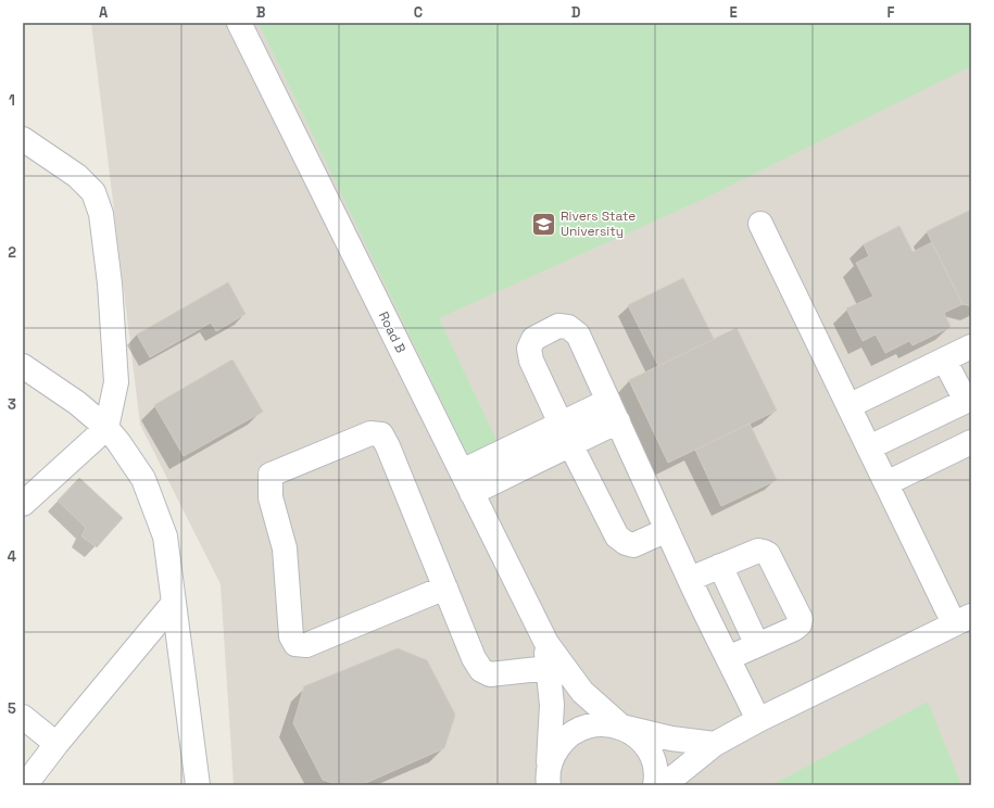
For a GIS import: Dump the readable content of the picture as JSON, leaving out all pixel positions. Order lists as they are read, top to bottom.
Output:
{
  "streets": {
    "street": ["Road B"]
  },
  "places": {
    "school or university": ["Rivers State University"]
  },
  "grid": {
    "columns": [
      "A",
      "B",
      "C",
      "D",
      "E",
      "F"
    ],
    "rows": [
      "1",
      "2",
      "3",
      "4",
      "5"
    ]
  }
}
